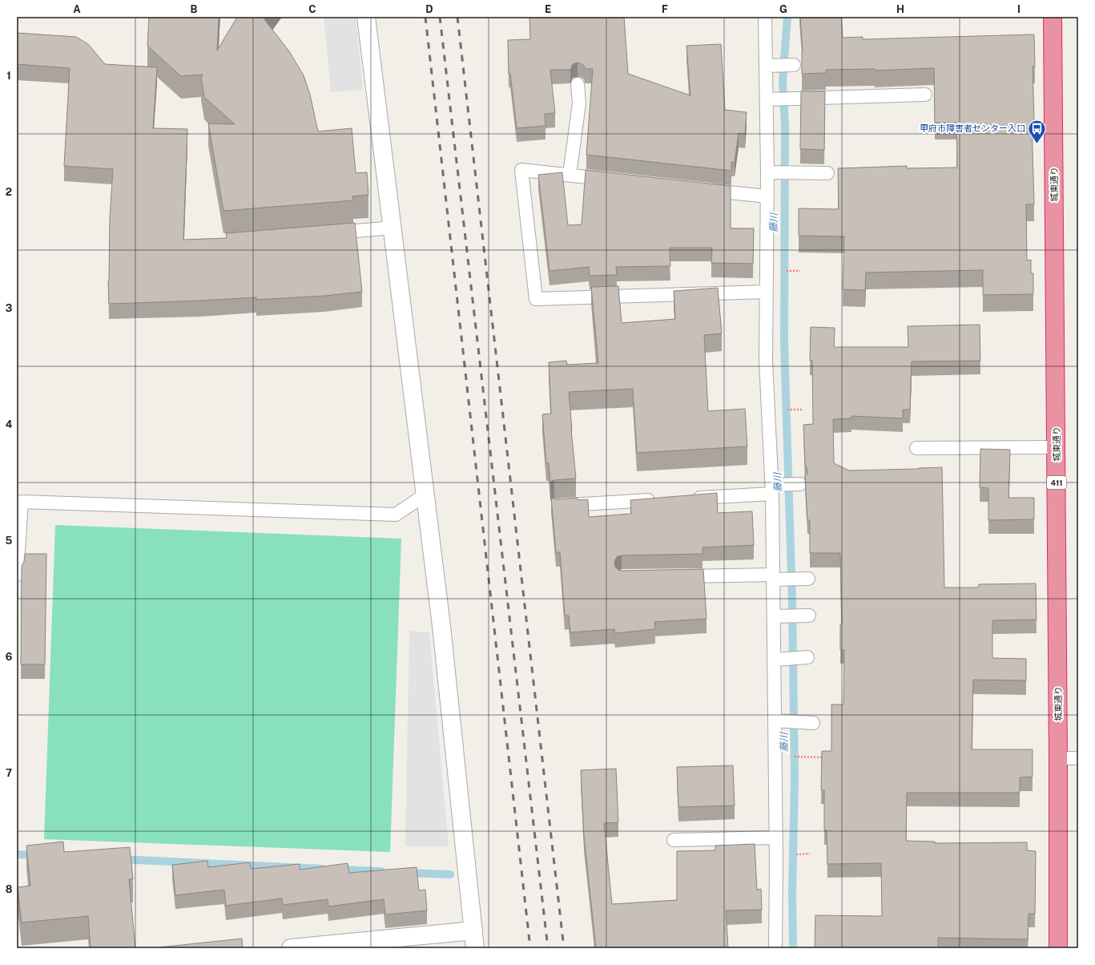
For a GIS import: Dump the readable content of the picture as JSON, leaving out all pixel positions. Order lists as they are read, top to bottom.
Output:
{
  "streets": {
    "highway": ["城東通り", "411"]
  },
  "water": ["藤川"],
  "places": {
    "bus stop": ["甲府市障害者センター入口"]
  },
  "grid": {
    "columns": [
      "A",
      "B",
      "C",
      "D",
      "E",
      "F",
      "G",
      "H",
      "I"
    ],
    "rows": [
      "1",
      "2",
      "3",
      "4",
      "5",
      "6",
      "7",
      "8"
    ]
  }
}
